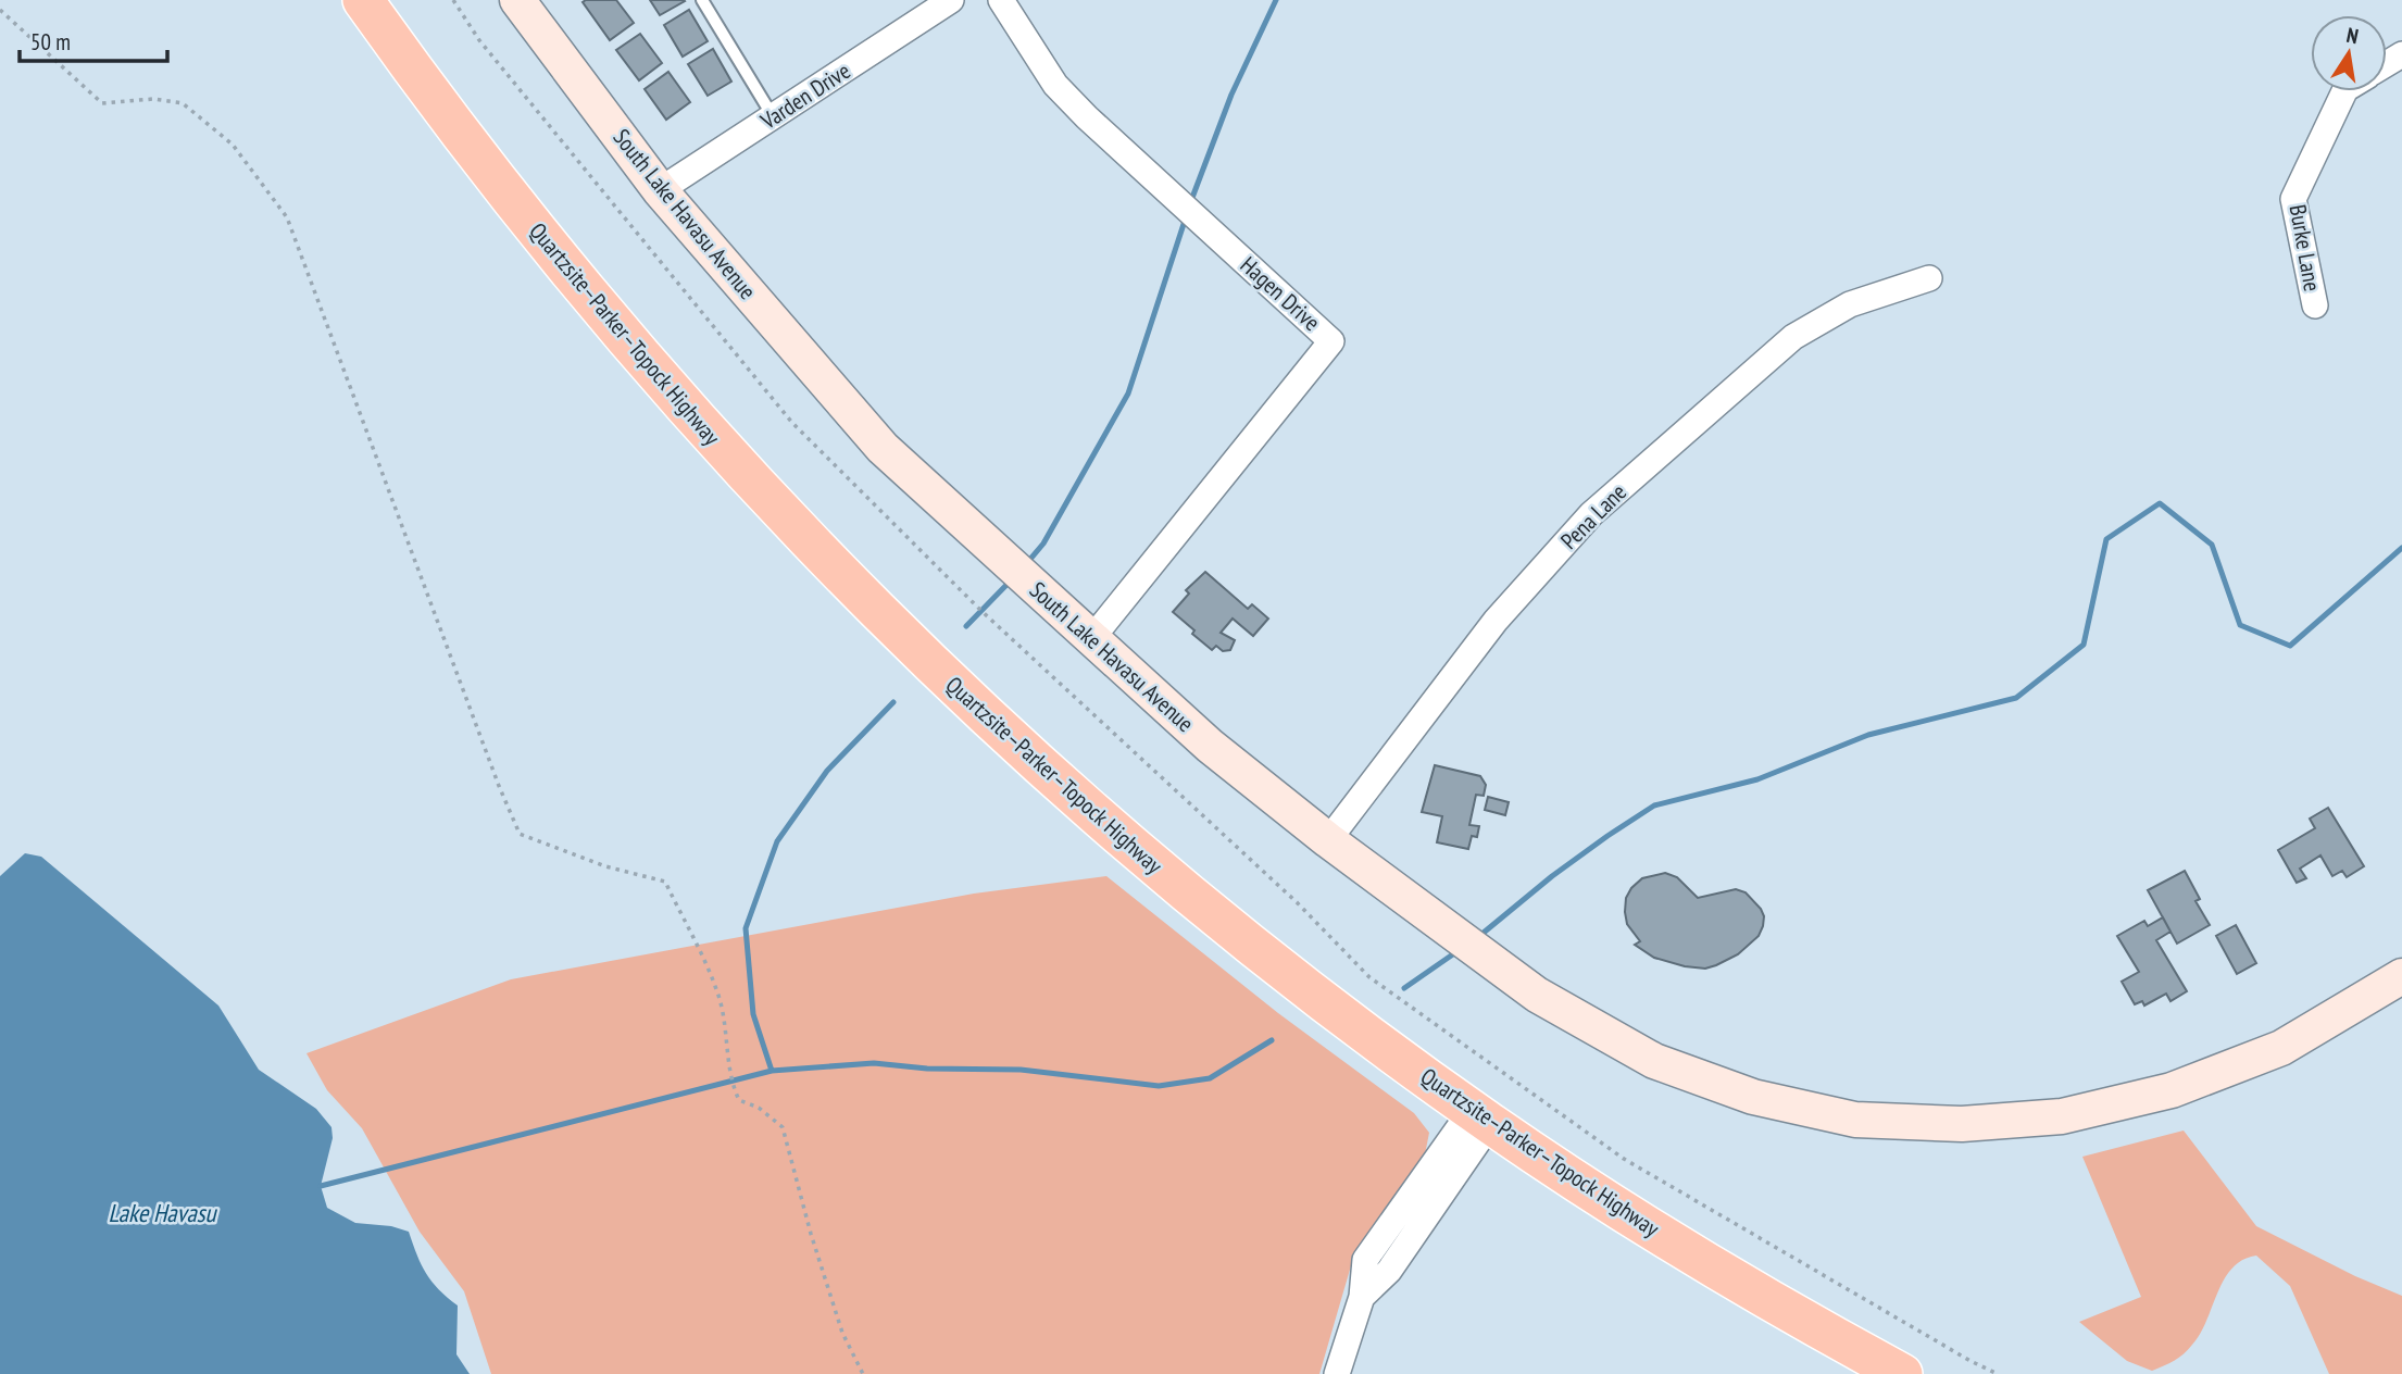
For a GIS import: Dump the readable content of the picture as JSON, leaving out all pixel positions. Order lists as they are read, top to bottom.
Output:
{
  "streets": {
    "highway": ["Quartzsite–Parker–Topock Highway"],
    "main road": ["South Lake Havasu Avenue"],
    "street": [
      "Varden Drive",
      "Burke Lane",
      "Hagen Drive",
      "Pena Lane"
    ]
  },
  "crossings": [
    ["Varden Drive", "South Lake Havasu Avenue"],
    ["South Lake Havasu Avenue", "Hagen Drive"],
    ["South Lake Havasu Avenue", "Pena Lane"]
  ],
  "water": ["Lake Havasu"],
  "scale_bar": "50 m",
  "north": "top"
}
